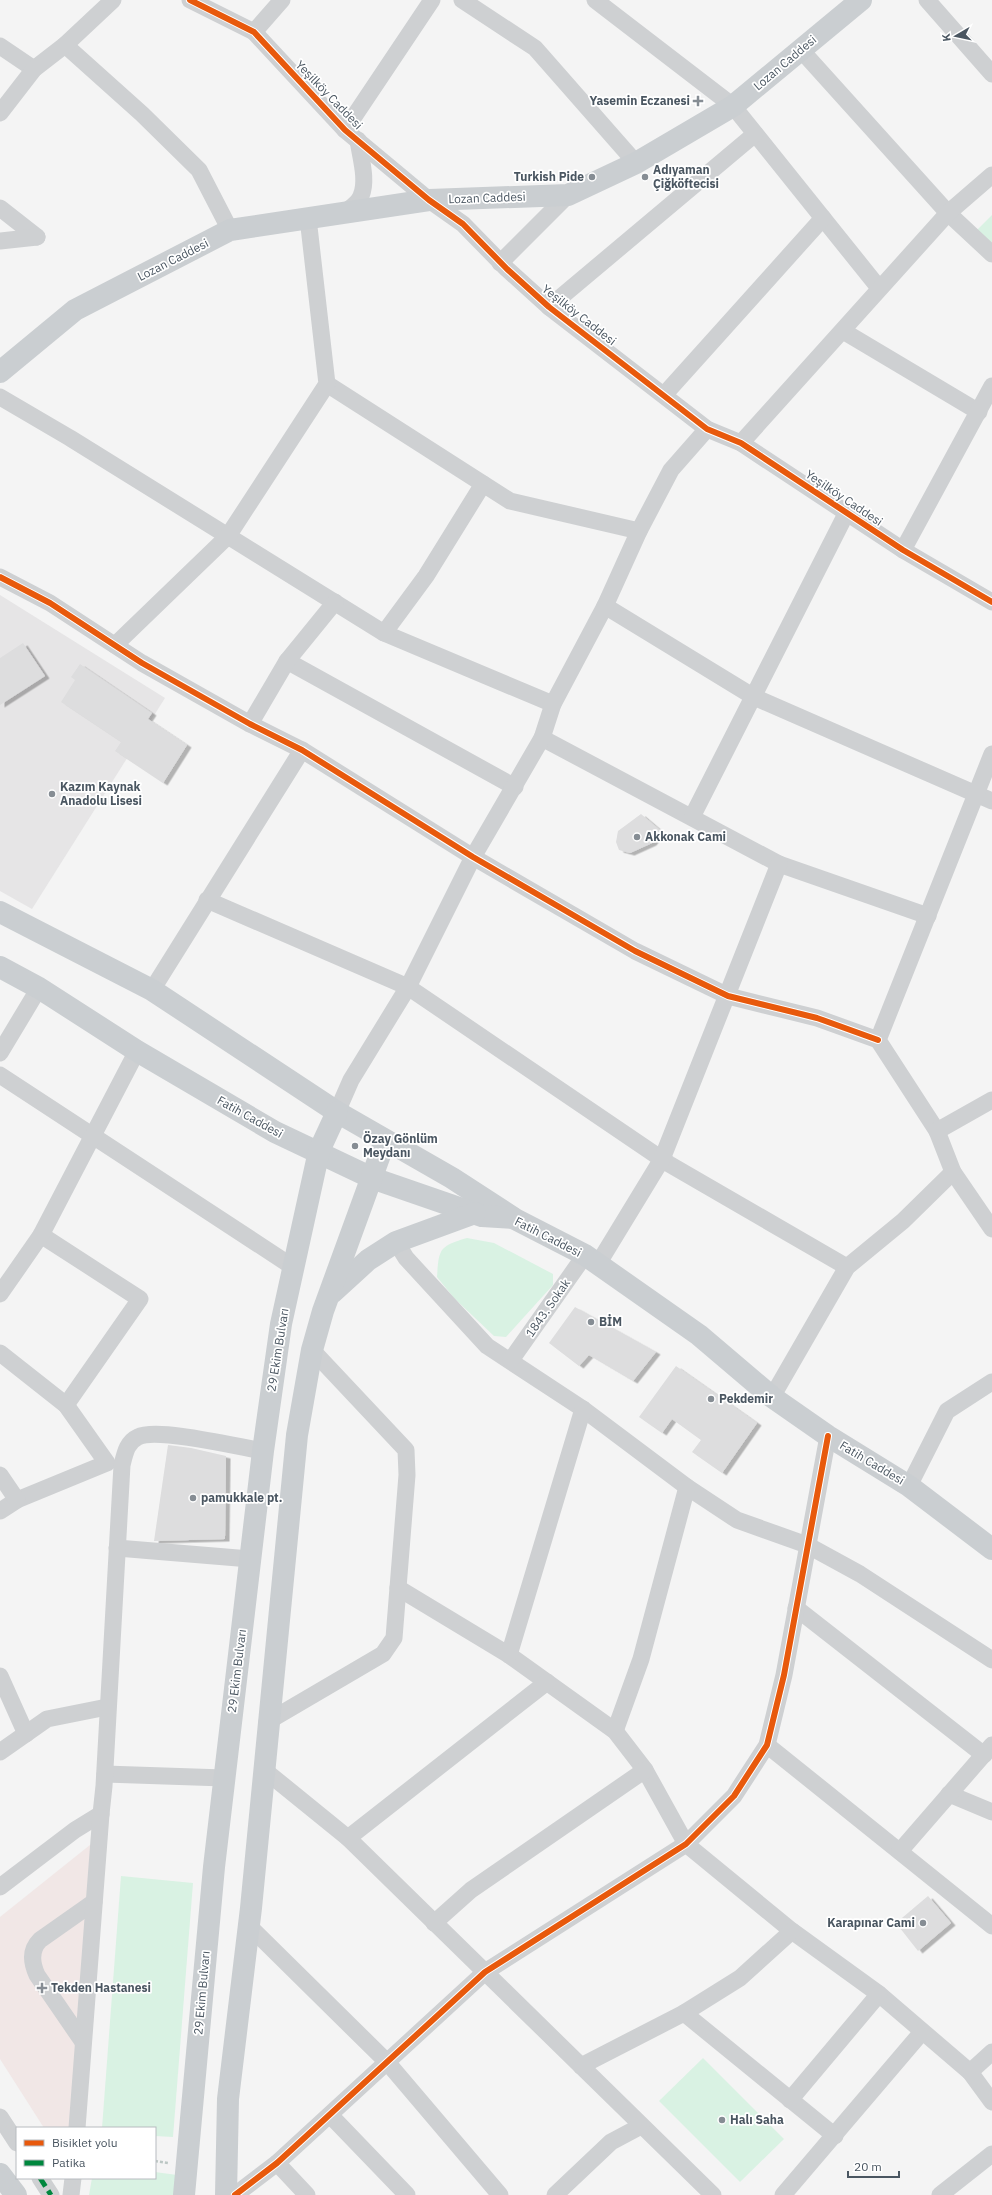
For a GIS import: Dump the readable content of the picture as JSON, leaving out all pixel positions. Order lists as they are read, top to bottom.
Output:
{
  "streets": {
    "main road": ["Lozan Caddesi", "Fatih Caddesi", "29 Ekim Bulvarı"],
    "street": ["Yeşilköy Caddesi", "1843. Sokak"]
  },
  "crossings": [
    ["Lozan Caddesi", "Yeşilköy Caddesi"],
    ["Fatih Caddesi", "1843. Sokak"],
    ["Fatih Caddesi", "29 Ekim Bulvarı"]
  ],
  "places": {
    "health": ["Yasemin Eczanesi", "Tekden Hastanesi"],
    "other": [
      "Turkish Pide",
      "Adıyaman Çiğköftecisi",
      "Kazım Kaynak Anadolu Lisesi",
      "Akkonak Cami",
      "Özay Gönlüm Meydanı",
      "BİM",
      "Pekdemir",
      "pamukkale pt.",
      "Karapınar Cami",
      "Halı Saha"
    ]
  },
  "legend": ["Bisiklet yolu", "Patika"],
  "scale_bar": "20 m",
  "north": "left"
}
